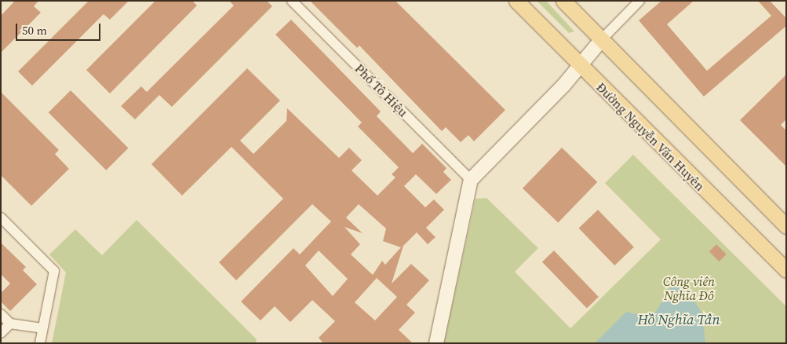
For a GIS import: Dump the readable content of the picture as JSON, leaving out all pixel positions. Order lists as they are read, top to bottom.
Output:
{
  "streets": {
    "main road": ["Đường Nguyễn Văn Huyên"],
    "street": ["Phố Tô Hiệu"]
  },
  "water": ["Hồ Nghĩa Tân"],
  "parks": ["Công viên Nghĩa Đô"],
  "scale_bar": "50 m"
}
